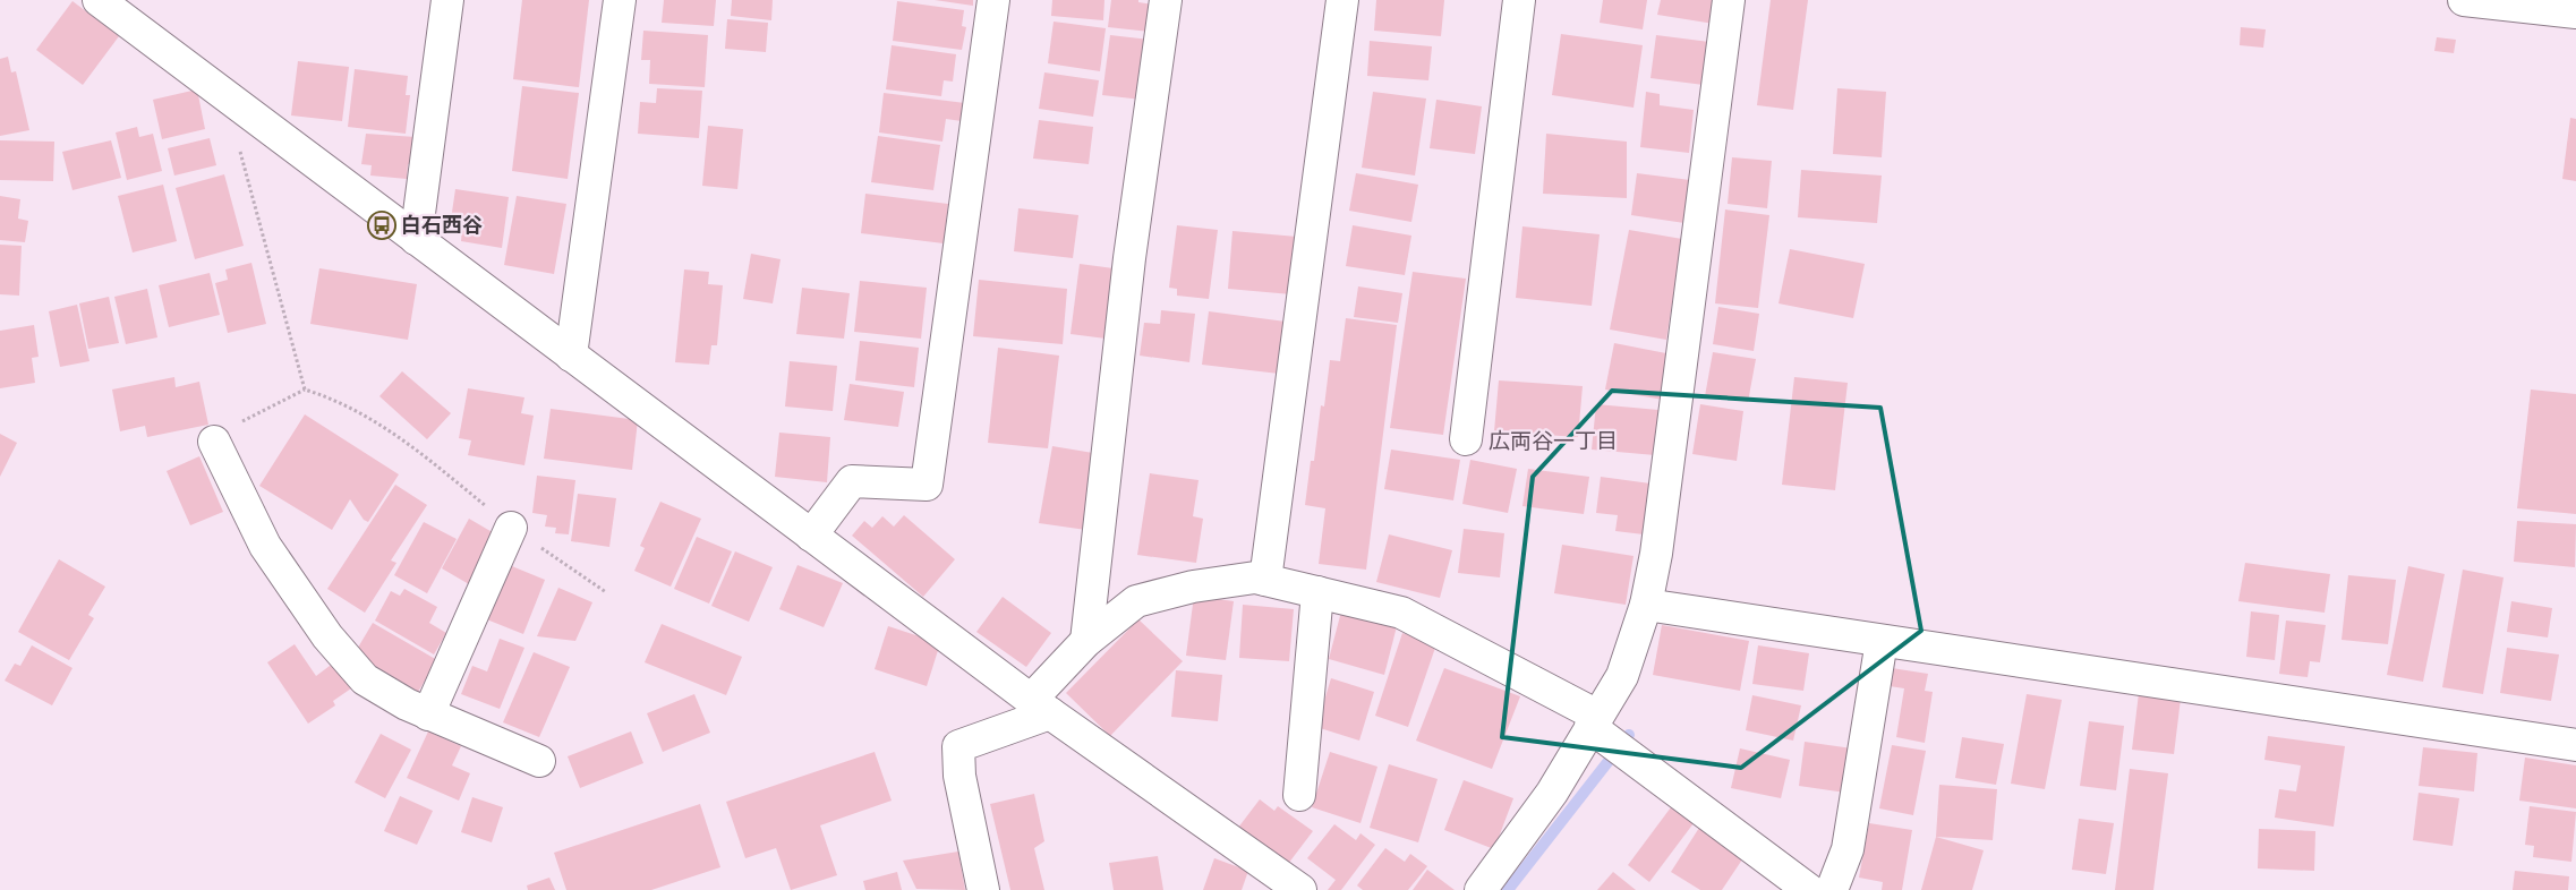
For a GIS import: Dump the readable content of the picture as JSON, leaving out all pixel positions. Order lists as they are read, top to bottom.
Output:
{
  "districts": ["広両谷一丁目"],
  "places": {
    "bus stop": ["白石西谷"]
  }
}
